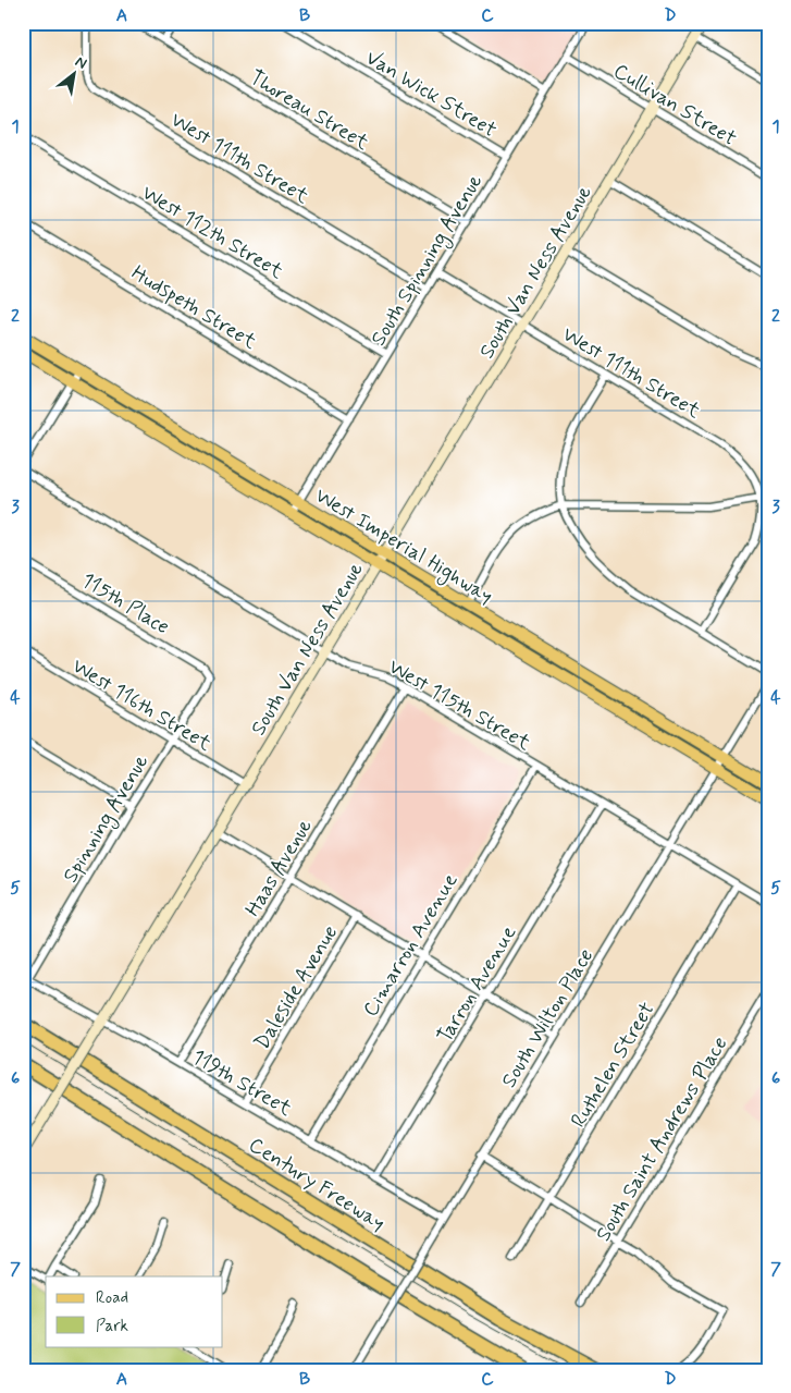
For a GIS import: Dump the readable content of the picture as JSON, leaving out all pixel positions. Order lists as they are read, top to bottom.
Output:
{
  "streets": {
    "highway": ["Century Freeway"],
    "main road": ["South Van Ness Avenue", "West Imperial Highway"],
    "street": [
      "Van Wick Street",
      "Cullivan Street",
      "Thoreau Street",
      "West 111th Street",
      "West 112th Street",
      "South Spinning Avenue",
      "Hudspeth Street",
      "115th Place",
      "West 116th Street",
      "West 115th Street",
      "Spinning Avenue",
      "Haas Avenue",
      "Cimarron Avenue",
      "Tarron Avenue",
      "Daleside Avenue",
      "South Wilton Place",
      "Ruthelen Street",
      "119th Street",
      "South Saint Andrews Place"
    ]
  },
  "crossings": [
    ["Van Wick Street", "South Spinning Avenue"],
    ["Cullivan Street", "South Spinning Avenue"],
    ["Cullivan Street", "South Van Ness Avenue"],
    ["Thoreau Street", "South Spinning Avenue"],
    ["West 111th Street", "South Spinning Avenue"],
    ["West 111th Street", "South Van Ness Avenue"],
    ["West 112th Street", "South Spinning Avenue"],
    ["South Spinning Avenue", "Hudspeth Street"],
    ["South Spinning Avenue", "West Imperial Highway"],
    ["South Van Ness Avenue", "West Imperial Highway"],
    ["South Van Ness Avenue", "West 116th Street"],
    ["South Van Ness Avenue", "West 115th Street"],
    ["South Van Ness Avenue", "119th Street"],
    ["West Imperial Highway", "South Wilton Place"],
    ["115th Place", "Spinning Avenue"],
    ["West 116th Street", "Spinning Avenue"],
    ["West 115th Street", "Haas Avenue"],
    ["West 115th Street", "Cimarron Avenue"],
    ["West 115th Street", "Tarron Avenue"],
    ["West 115th Street", "South Wilton Place"],
    ["West 115th Street", "Ruthelen Street"],
    ["Spinning Avenue", "119th Street"],
    ["Haas Avenue", "119th Street"],
    ["Cimarron Avenue", "119th Street"],
    ["Tarron Avenue", "119th Street"],
    ["Daleside Avenue", "119th Street"],
    ["South Wilton Place", "119th Street"]
  ],
  "legend": ["Road", "Park"],
  "north": "top right",
  "grid": {
    "columns": [
      "A",
      "B",
      "C",
      "D"
    ],
    "rows": [
      "1",
      "2",
      "3",
      "4",
      "5",
      "6",
      "7"
    ]
  }
}
